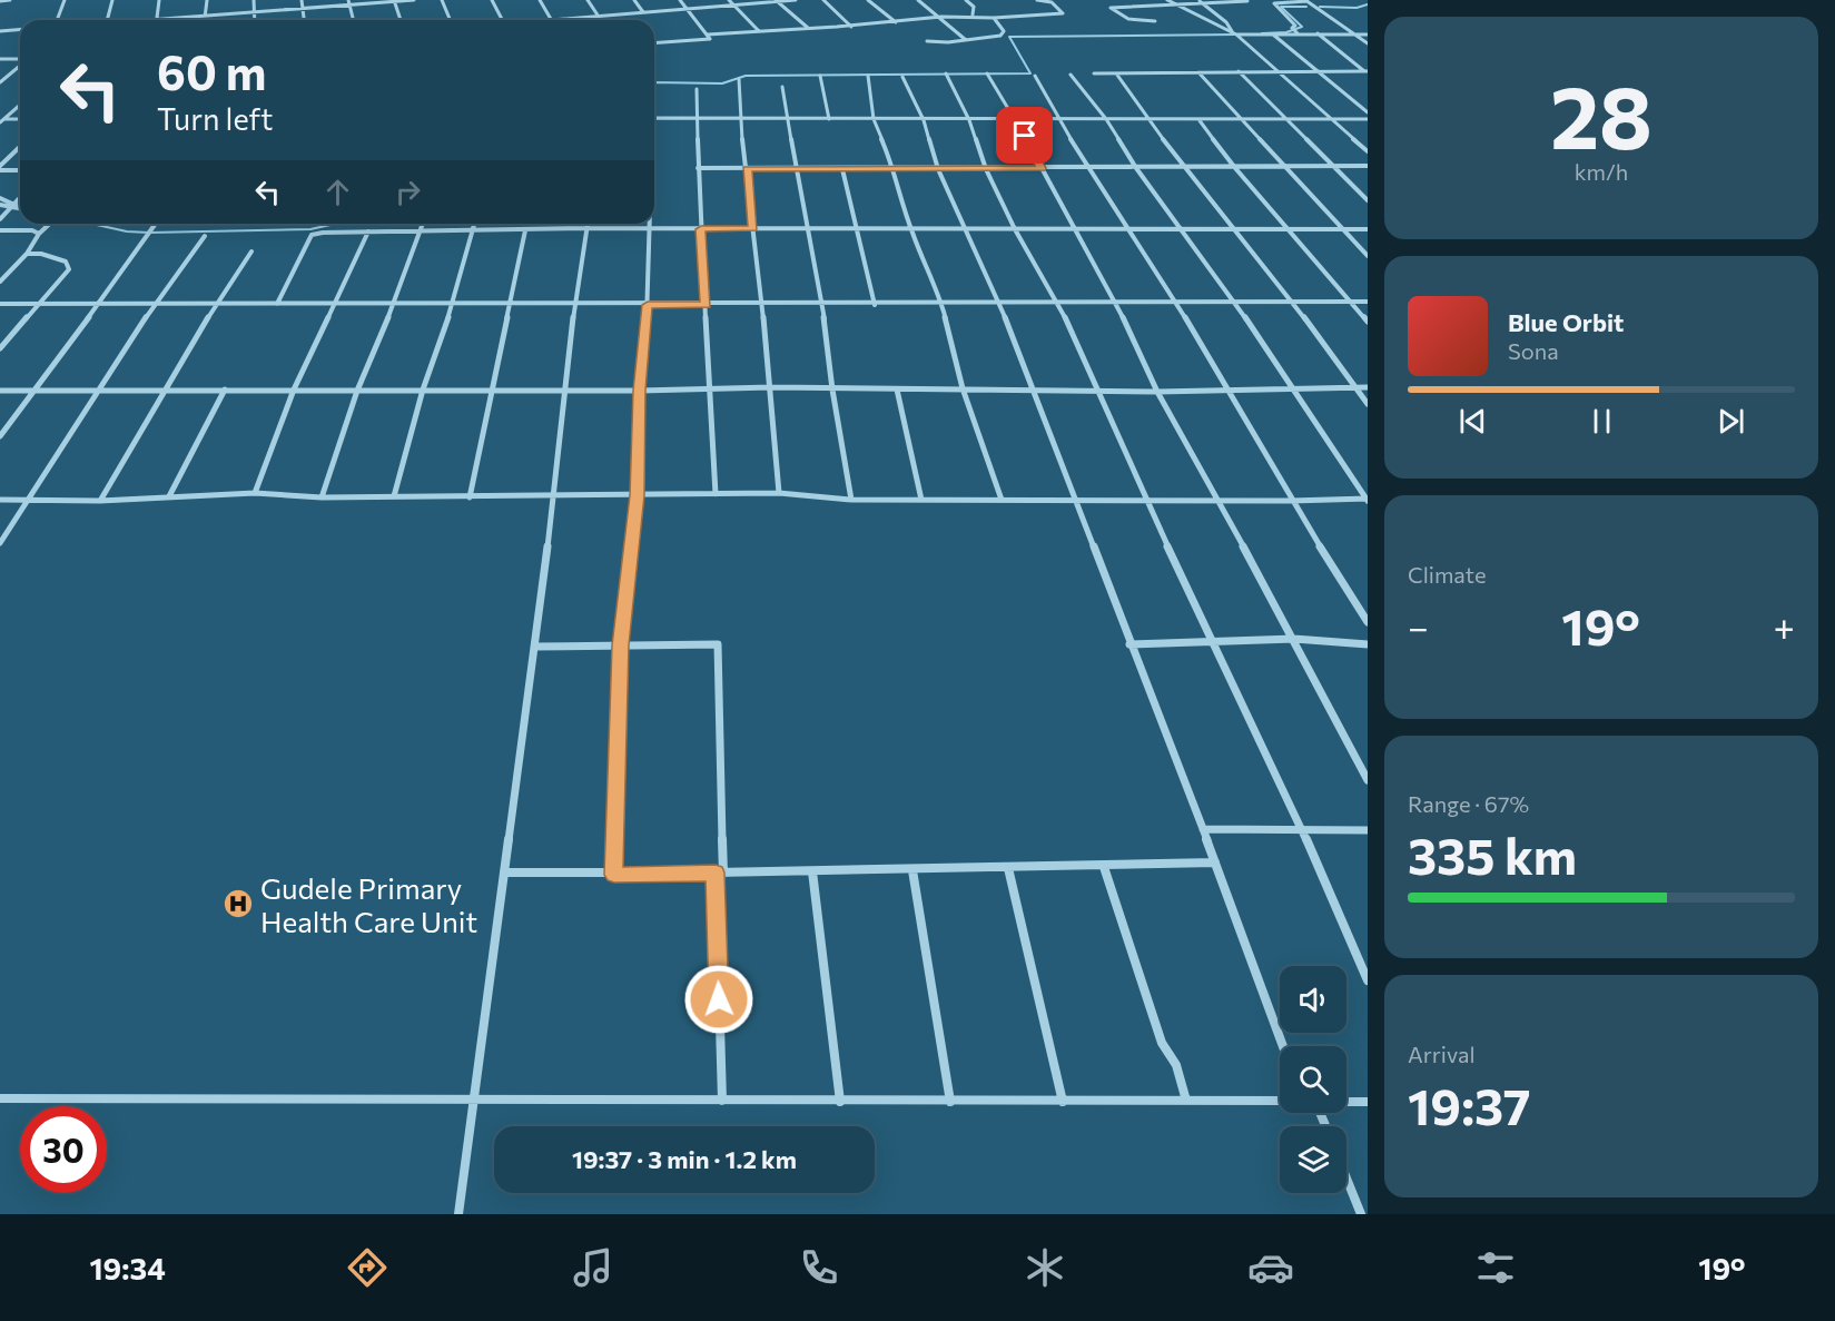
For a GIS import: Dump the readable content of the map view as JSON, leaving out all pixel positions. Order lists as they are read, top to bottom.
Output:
{
  "places": {
    "hospital": ["Gudele Primary Health Care Unit"]
  },
  "page": {
    "tile": [
      ["28", "km/h"],
      "Climate",
      ["Range · 67%", "335 km"],
      ["Arrival", "19:37"]
    ],
    "turn": ["60 m", "Turn left"],
    "song": ["Blue Orbit", "Sona"],
    "heat": ["−", "19°", "+"],
    "limit": "30",
    "trip": "19:37 · 3 min · 1.2 km",
    "tabs": ["19:34", "19°"]
  }
}
